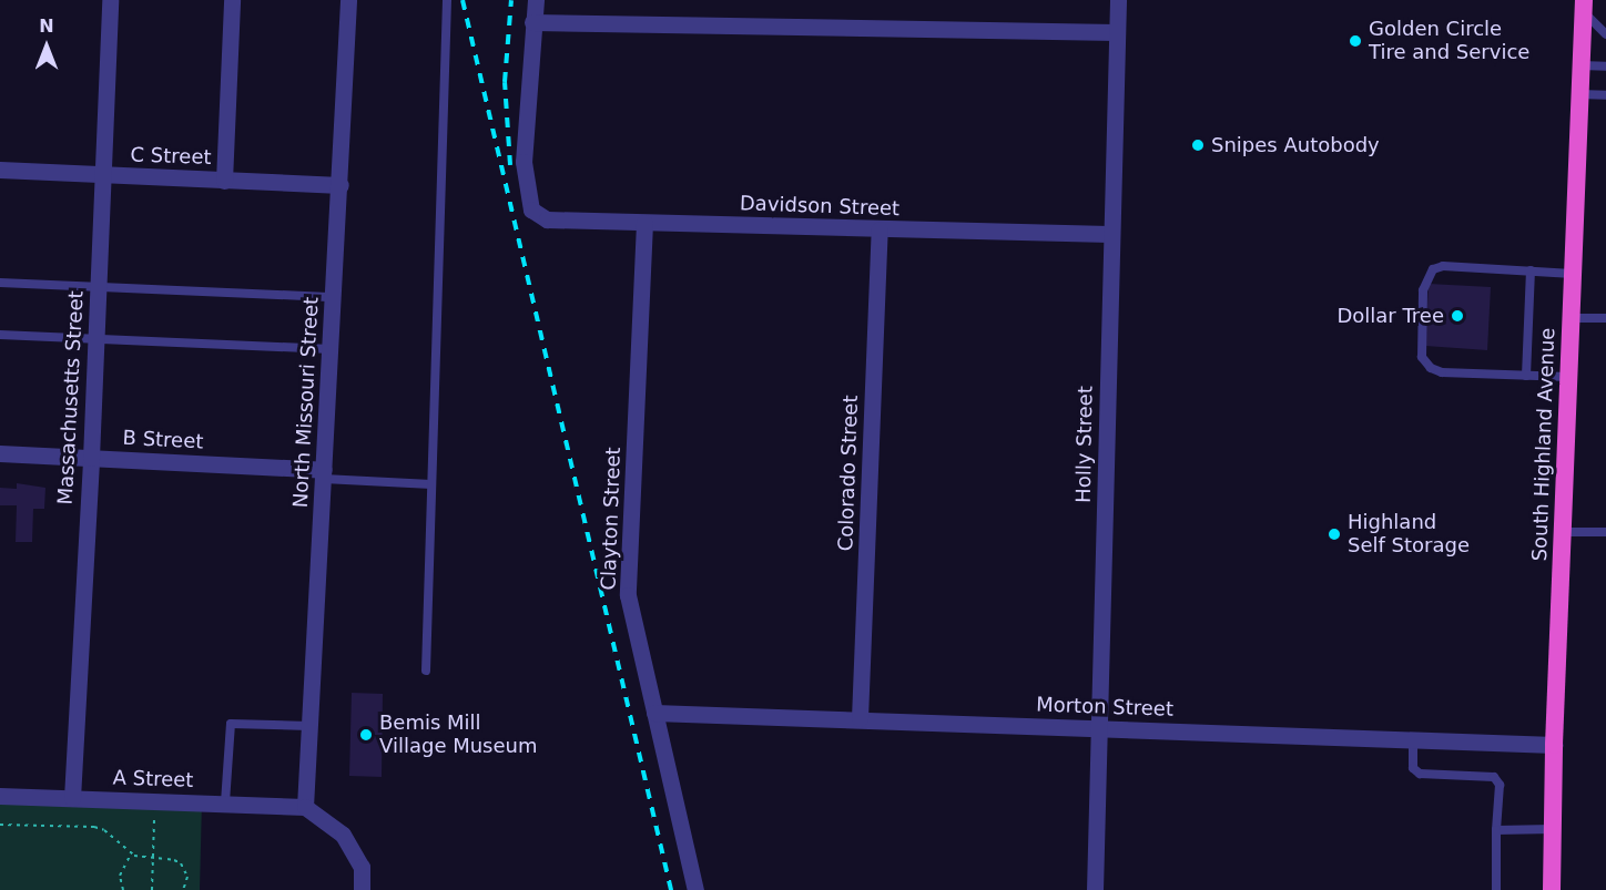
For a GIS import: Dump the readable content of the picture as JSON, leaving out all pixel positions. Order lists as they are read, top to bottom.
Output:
{
  "streets": {
    "highway": ["South Highland Avenue"],
    "street": [
      "C Street",
      "Davidson Street",
      "Massachusetts Street",
      "North Missouri Street",
      "B Street",
      "Holly Street",
      "Colorado Street",
      "Clayton Street",
      "Morton Street",
      "A Street"
    ]
  },
  "crossings": [
    ["C Street", "Massachusetts Street"],
    ["C Street", "North Missouri Street"],
    ["Davidson Street", "Holly Street"],
    ["Davidson Street", "Colorado Street"],
    ["Davidson Street", "Clayton Street"],
    ["Massachusetts Street", "B Street"],
    ["Massachusetts Street", "A Street"],
    ["North Missouri Street", "B Street"],
    ["North Missouri Street", "A Street"],
    ["Holly Street", "Morton Street"],
    ["South Highland Avenue", "Morton Street"],
    ["Colorado Street", "Morton Street"],
    ["Clayton Street", "Morton Street"]
  ],
  "places": [
    "Golden Circle Tire and Service",
    "Snipes Autobody",
    "Dollar Tree",
    "Highland Self Storage",
    "Bemis Mill Village Museum"
  ],
  "north": "top"
}
